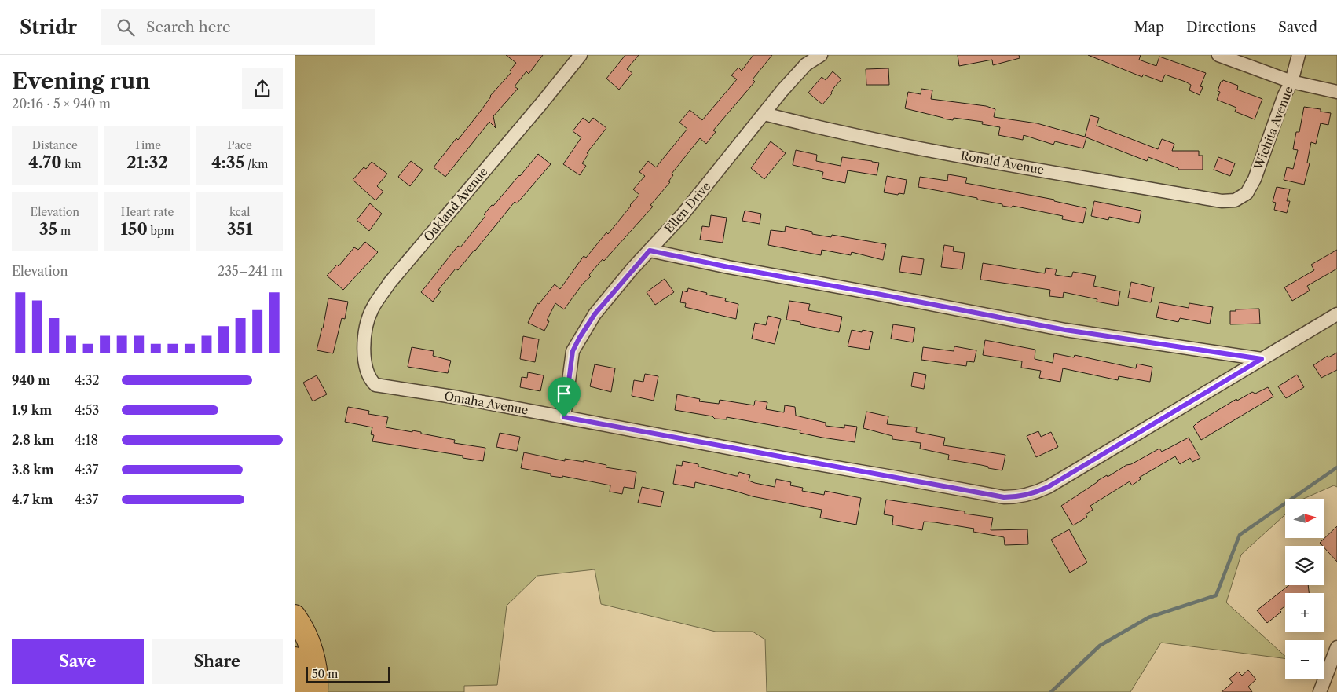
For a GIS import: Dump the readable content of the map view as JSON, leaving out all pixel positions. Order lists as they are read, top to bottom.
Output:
{
  "streets": {
    "street": [
      "Wichita Avenue",
      "Ronald Avenue",
      "Oakland Avenue",
      "Ellen Drive",
      "Omaha Avenue"
    ]
  },
  "crossings": [
    ["Wichita Avenue", "Ronald Avenue"],
    ["Ronald Avenue", "Ellen Drive"],
    ["Oakland Avenue", "Omaha Avenue"],
    ["Ellen Drive", "Omaha Avenue"]
  ],
  "scale_bar": "50 m",
  "north": "right",
  "page": {
    "header": "Stridr",
    "search": "Search here",
    "nav": ["Map", "Directions", "Saved"],
    "heading": ["Evening run", "20:16 · 5 × 940 m"],
    "stats": [
      ["Distance", "4.70 km"],
      ["Time", "21:32"],
      ["Pace", "4:35 /km"],
      ["Elevation", "35 m"],
      ["Heart rate", "150 bpm"],
      ["kcal", "351"]
    ],
    "chart": ["Elevation", "235–241 m"],
    "list": [
      {
        "name": "940 m",
        "note": "4:32"
      },
      {
        "name": "1.9 km",
        "note": "4:53"
      },
      {
        "name": "2.8 km",
        "note": "4:18"
      },
      {
        "name": "3.8 km",
        "note": "4:37"
      },
      {
        "name": "4.7 km",
        "note": "4:37"
      }
    ],
    "map_buttons": ["+", "−"],
    "buttons": ["Save", "Share"],
    "scale": "50 m"
  }
}
